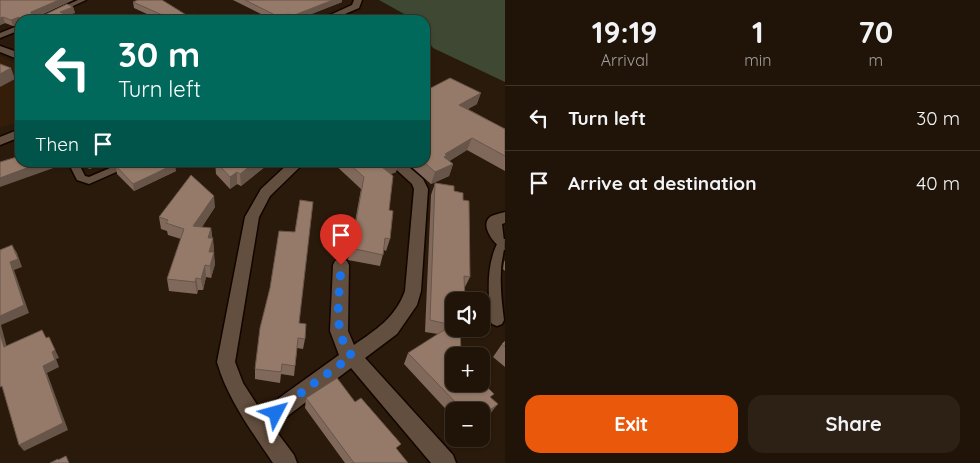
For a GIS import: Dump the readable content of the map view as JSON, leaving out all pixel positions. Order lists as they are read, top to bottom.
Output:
{
  "page": {
    "eta": [
      "19:19",
      "Arrival",
      "1",
      "min",
      "70",
      "m"
    ],
    "turn": ["30 m", "Turn left"],
    "list": [
      {
        "name": "Turn left",
        "value": "30 m"
      },
      {
        "name": "Arrive at destination",
        "value": "40 m"
      }
    ],
    "then": "Then",
    "map_buttons": ["+", "−"],
    "buttons": ["Exit", "Share"]
  }
}
